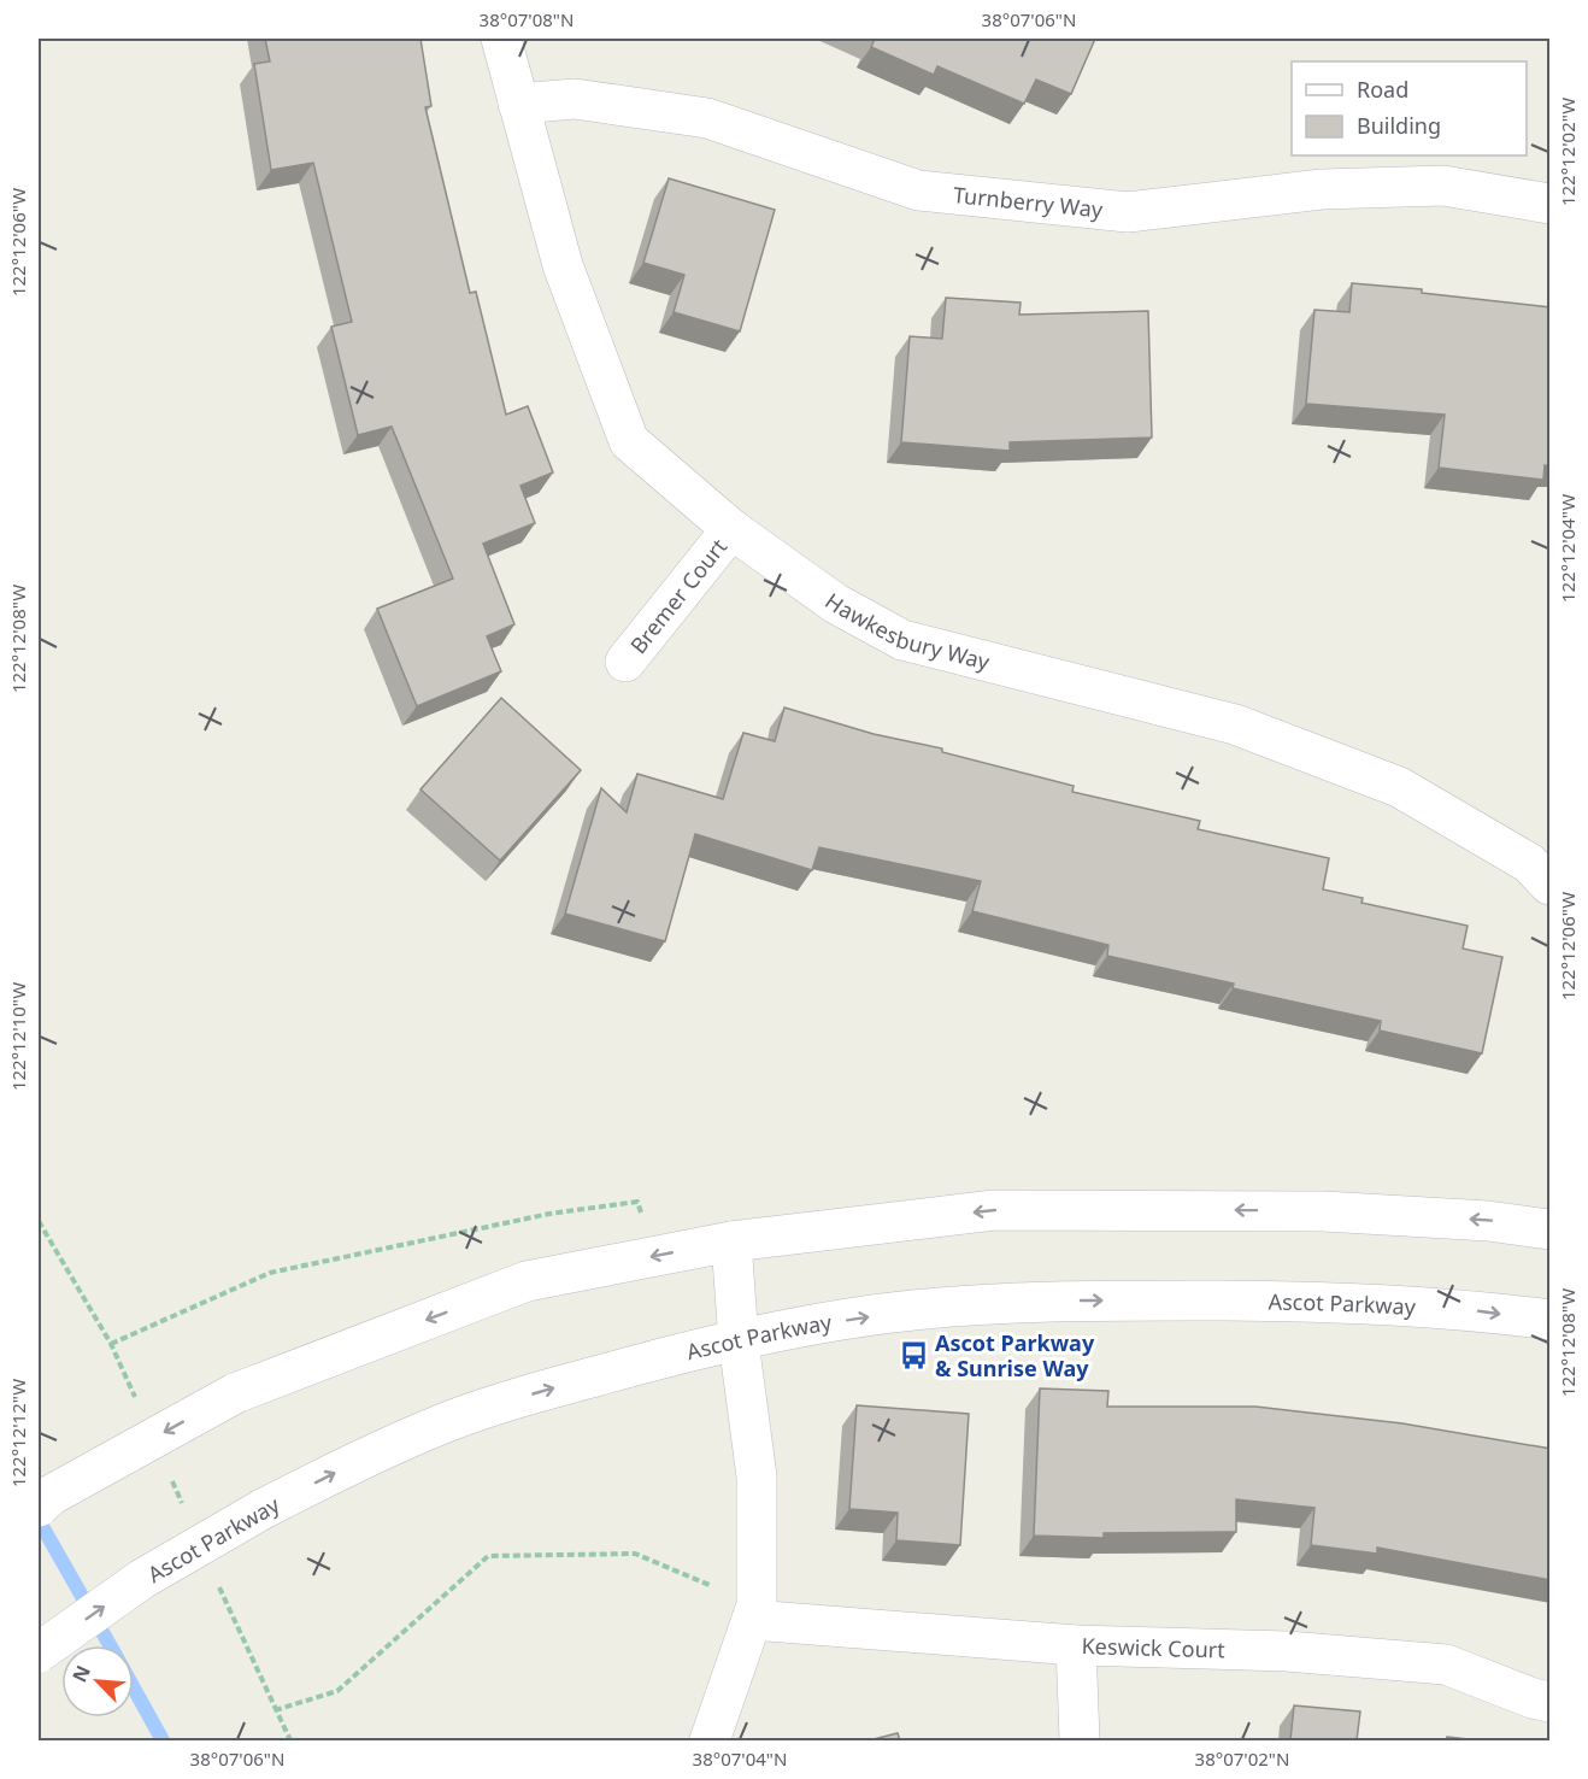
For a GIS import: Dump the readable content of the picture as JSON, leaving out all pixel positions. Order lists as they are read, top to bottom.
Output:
{
  "streets": {
    "street": [
      "Turnberry Way",
      "Bremer Court",
      "Hawkesbury Way",
      "Ascot Parkway",
      "Keswick Court"
    ]
  },
  "crossings": [
    ["Turnberry Way", "Hawkesbury Way"],
    ["Bremer Court", "Hawkesbury Way"]
  ],
  "places": {
    "bus stop": ["Ascot Parkway & Sunrise Way"]
  },
  "legend": ["Road", "Building"],
  "north": "top left",
  "coordinates": [
    "38°07'08\"N",
    "38°07'06\"N",
    "122°12'02\"W",
    "122°12'06\"W",
    "122°12'04\"W",
    "122°12'08\"W",
    "122°12'10\"W",
    "122°12'12\"W",
    "38°07'04\"N",
    "38°07'02\"N"
  ]
}
